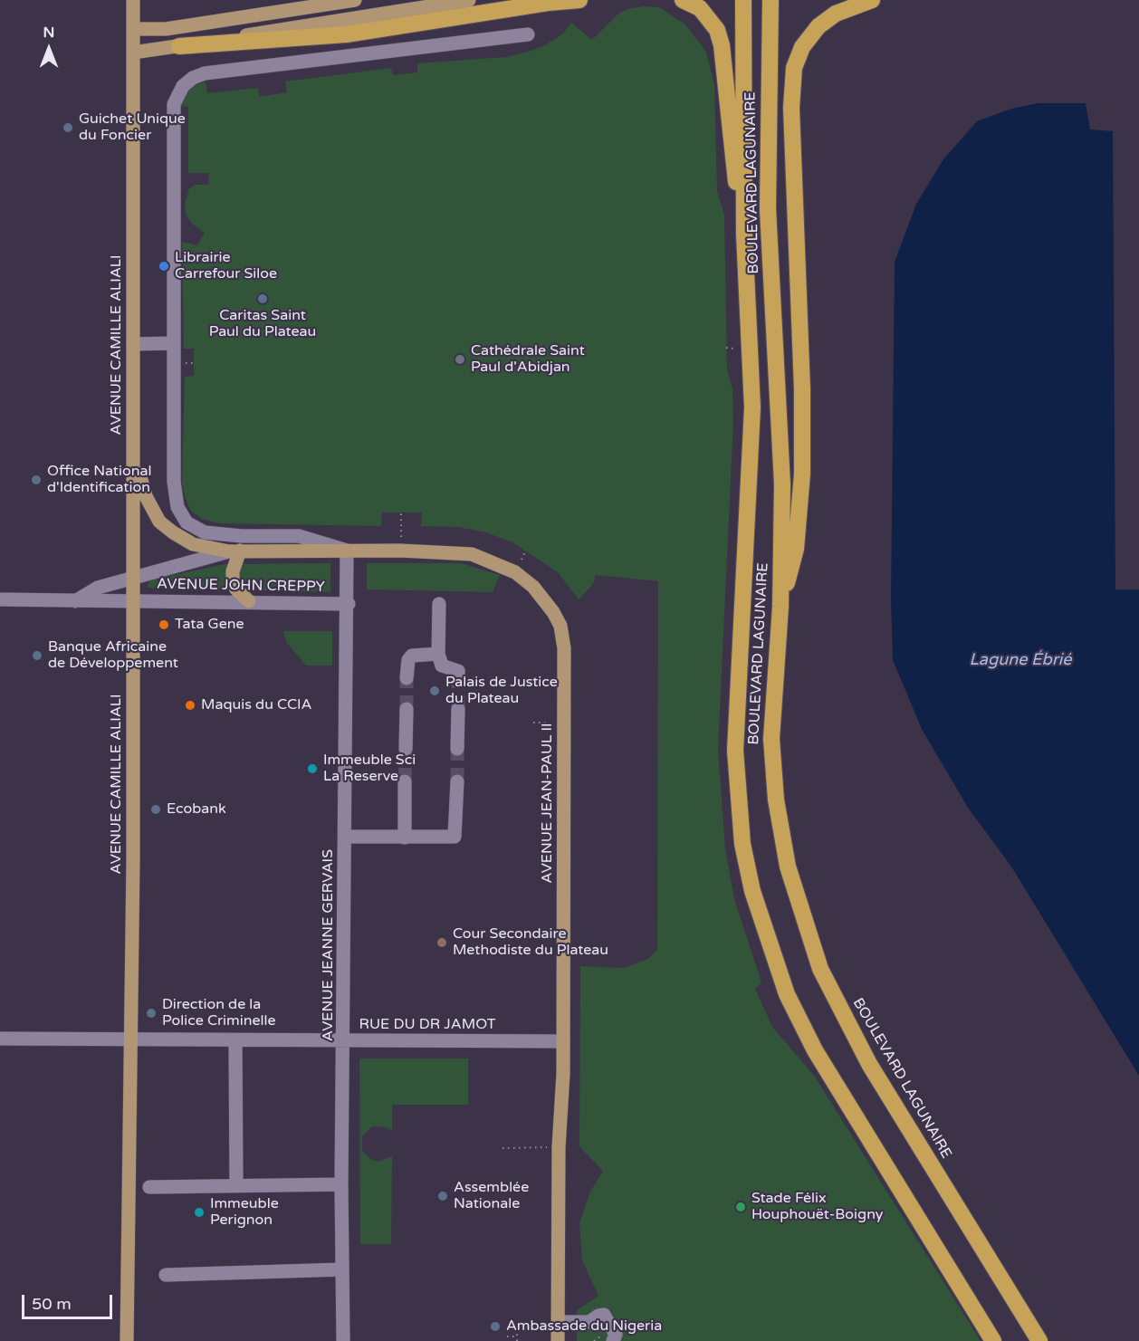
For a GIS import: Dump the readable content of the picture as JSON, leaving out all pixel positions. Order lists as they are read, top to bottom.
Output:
{
  "streets": {
    "highway": ["BOULEVARD LAGUNAIRE"],
    "main road": ["AVENUE CAMILLE ALIALI", "AVENUE JEAN-PAUL II"],
    "street": ["AVENUE JOHN CREPPY", "AVENUE JEANNE GERVAIS", "RUE DU DR JAMOT"]
  },
  "crossings": [
    ["AVENUE CAMILLE ALIALI", "AVENUE JOHN CREPPY"],
    ["AVENUE CAMILLE ALIALI", "AVENUE JEAN-PAUL II"],
    ["AVENUE CAMILLE ALIALI", "RUE DU DR JAMOT"],
    ["AVENUE JOHN CREPPY", "AVENUE JEAN-PAUL II"],
    ["AVENUE JOHN CREPPY", "AVENUE JEANNE GERVAIS"],
    ["AVENUE JEAN-PAUL II", "AVENUE JEANNE GERVAIS"],
    ["AVENUE JEAN-PAUL II", "RUE DU DR JAMOT"],
    ["AVENUE JEANNE GERVAIS", "RUE DU DR JAMOT"]
  ],
  "water": ["Lagune Ébrié"],
  "places": [
    "Guichet Unique du Foncier",
    "Librairie Carrefour Siloe",
    "Caritas Saint Paul du Plateau",
    "Cathédrale Saint Paul d'Abidjan",
    "Office National d'Identification",
    "Tata Gene",
    "Banque Africaine de Développement",
    "Palais de Justice du Plateau",
    "Maquis du CCIA",
    "Immeuble Sci La Reserve",
    "Ecobank",
    "Cour Secondaire Methodiste du Plateau",
    "Direction de la Police Criminelle",
    "Assemblée Nationale",
    "Stade Félix Houphouët-Boigny",
    "Immeuble Perignon",
    "Ambassade du Nigeria"
  ],
  "scale_bar": "50 m",
  "north": "top"
}
